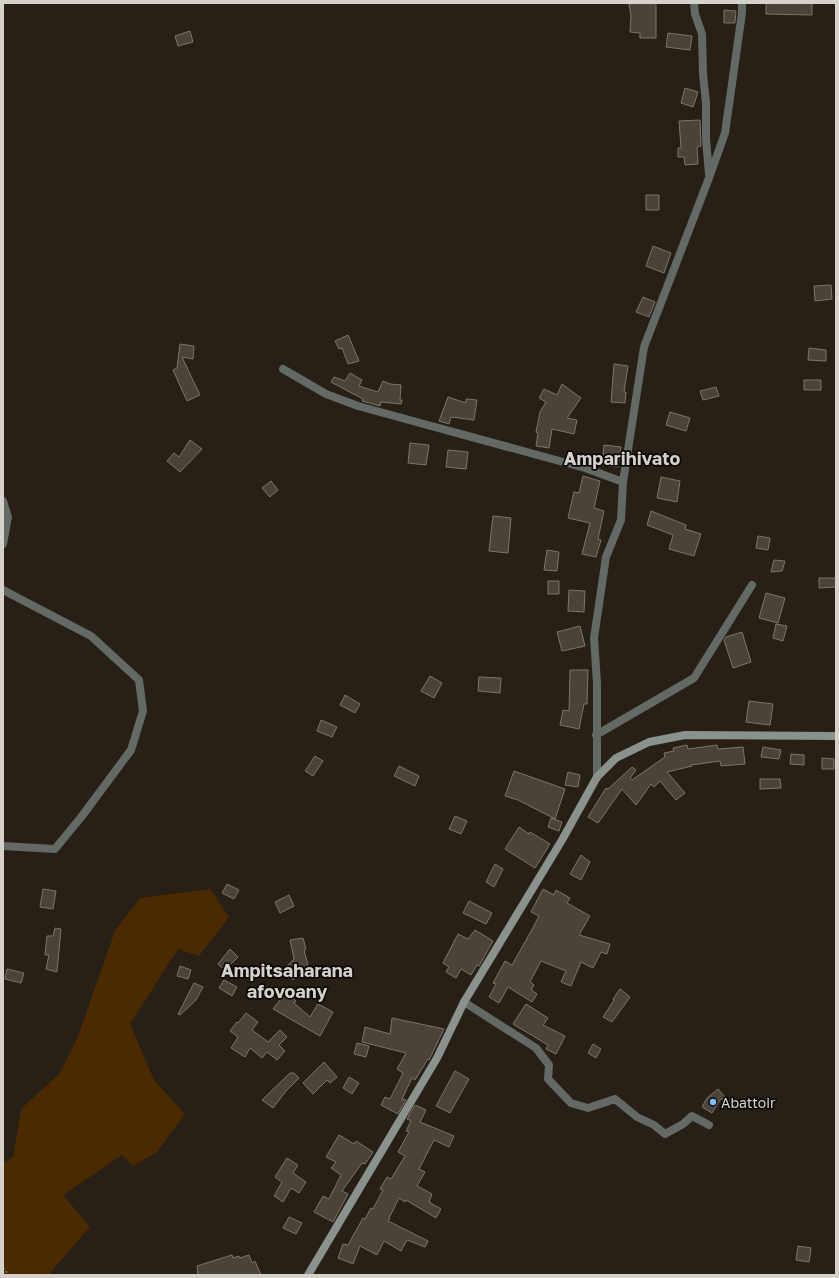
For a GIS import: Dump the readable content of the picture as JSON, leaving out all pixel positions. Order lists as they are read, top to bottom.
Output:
{
  "districts": ["Amparihivato", "Ampitsaharana afovoany"],
  "places": ["Abattoir"]
}
